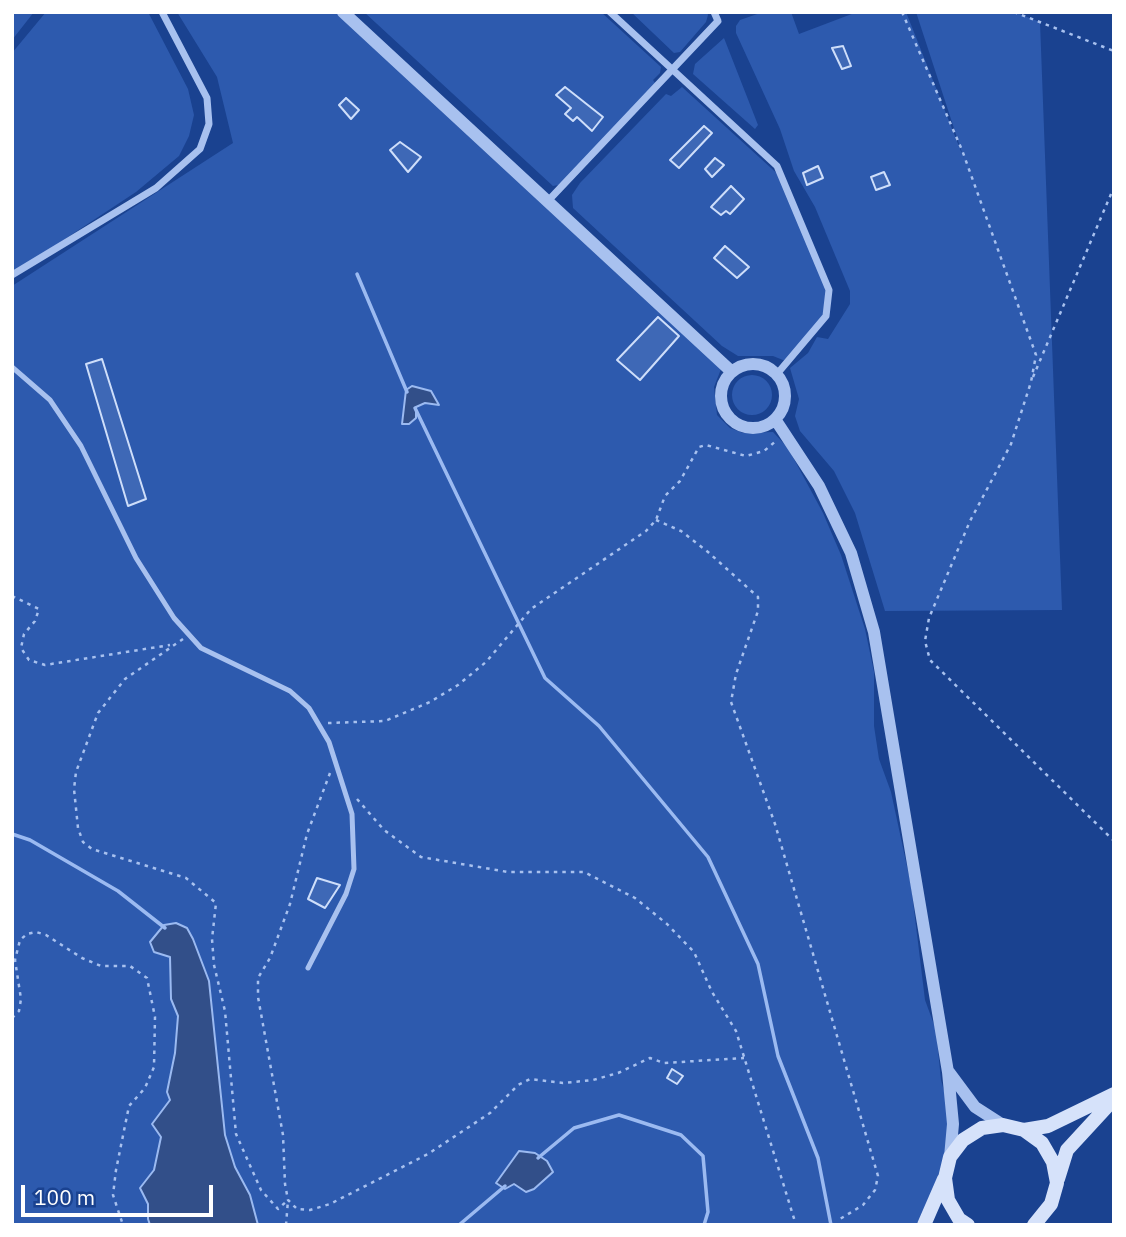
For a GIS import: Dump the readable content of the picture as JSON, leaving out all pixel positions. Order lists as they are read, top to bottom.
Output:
{
  "scale_bar": "100 m"
}
